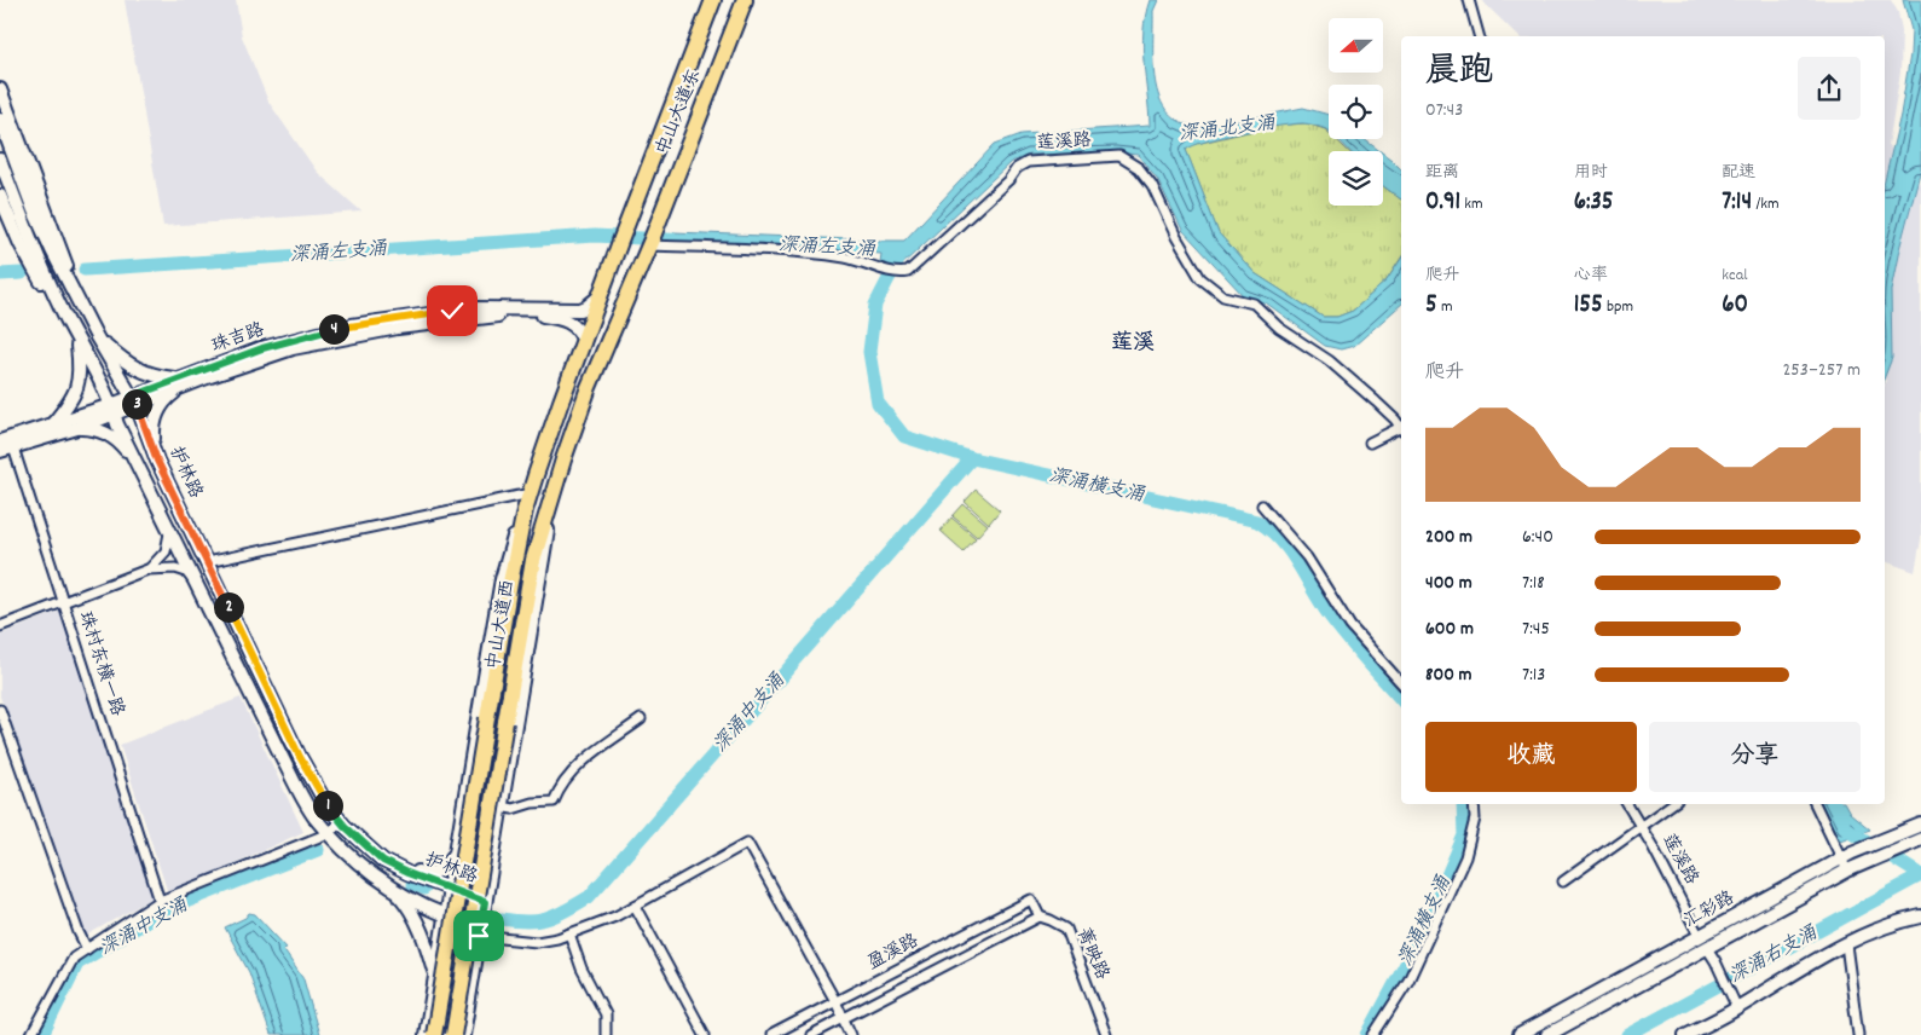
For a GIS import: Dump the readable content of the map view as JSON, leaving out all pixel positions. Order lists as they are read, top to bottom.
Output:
{
  "streets": {
    "highway": ["中山大道东", "中山大道西"],
    "main road": ["珠吉路", "护林路", "汇彩路"],
    "street": [
      "莲溪路",
      "珠村东横一路",
      "盈溪路",
      "菁映路"
    ]
  },
  "crossings": [
    ["中山大道东", "莲溪路"],
    ["中山大道东", "珠吉路"],
    ["中山大道东", "中山大道西"],
    ["莲溪路", "中山大道西"],
    ["莲溪路", "汇彩路"],
    ["珠吉路", "护林路"],
    ["珠吉路", "中山大道西"],
    ["珠吉路", "珠村东横一路"],
    ["盈溪路", "菁映路"]
  ],
  "districts": ["莲溪"],
  "water": [
    "深涌北支涌",
    "深涌左支涌",
    "深涌横支涌",
    "深涌中支涌",
    "深涌右支涌"
  ],
  "north": "left",
  "page": {
    "heading": ["晨跑", "07:43"],
    "stats": [
      ["距离", "0.91 km"],
      ["用时", "6:35"],
      ["配速", "7:14 /km"],
      ["爬升", "5 m"],
      ["心率", "155 bpm"],
      ["kcal", "60"]
    ],
    "pins": [
      "4",
      "3",
      "2",
      "1"
    ],
    "chart": ["爬升", "253–257 m"],
    "list": [
      {
        "name": "200 m",
        "note": "6:40"
      },
      {
        "name": "400 m",
        "note": "7:18"
      },
      {
        "name": "600 m",
        "note": "7:45"
      },
      {
        "name": "800 m",
        "note": "7:13"
      }
    ],
    "buttons": ["收藏", "分享"]
  }
}
